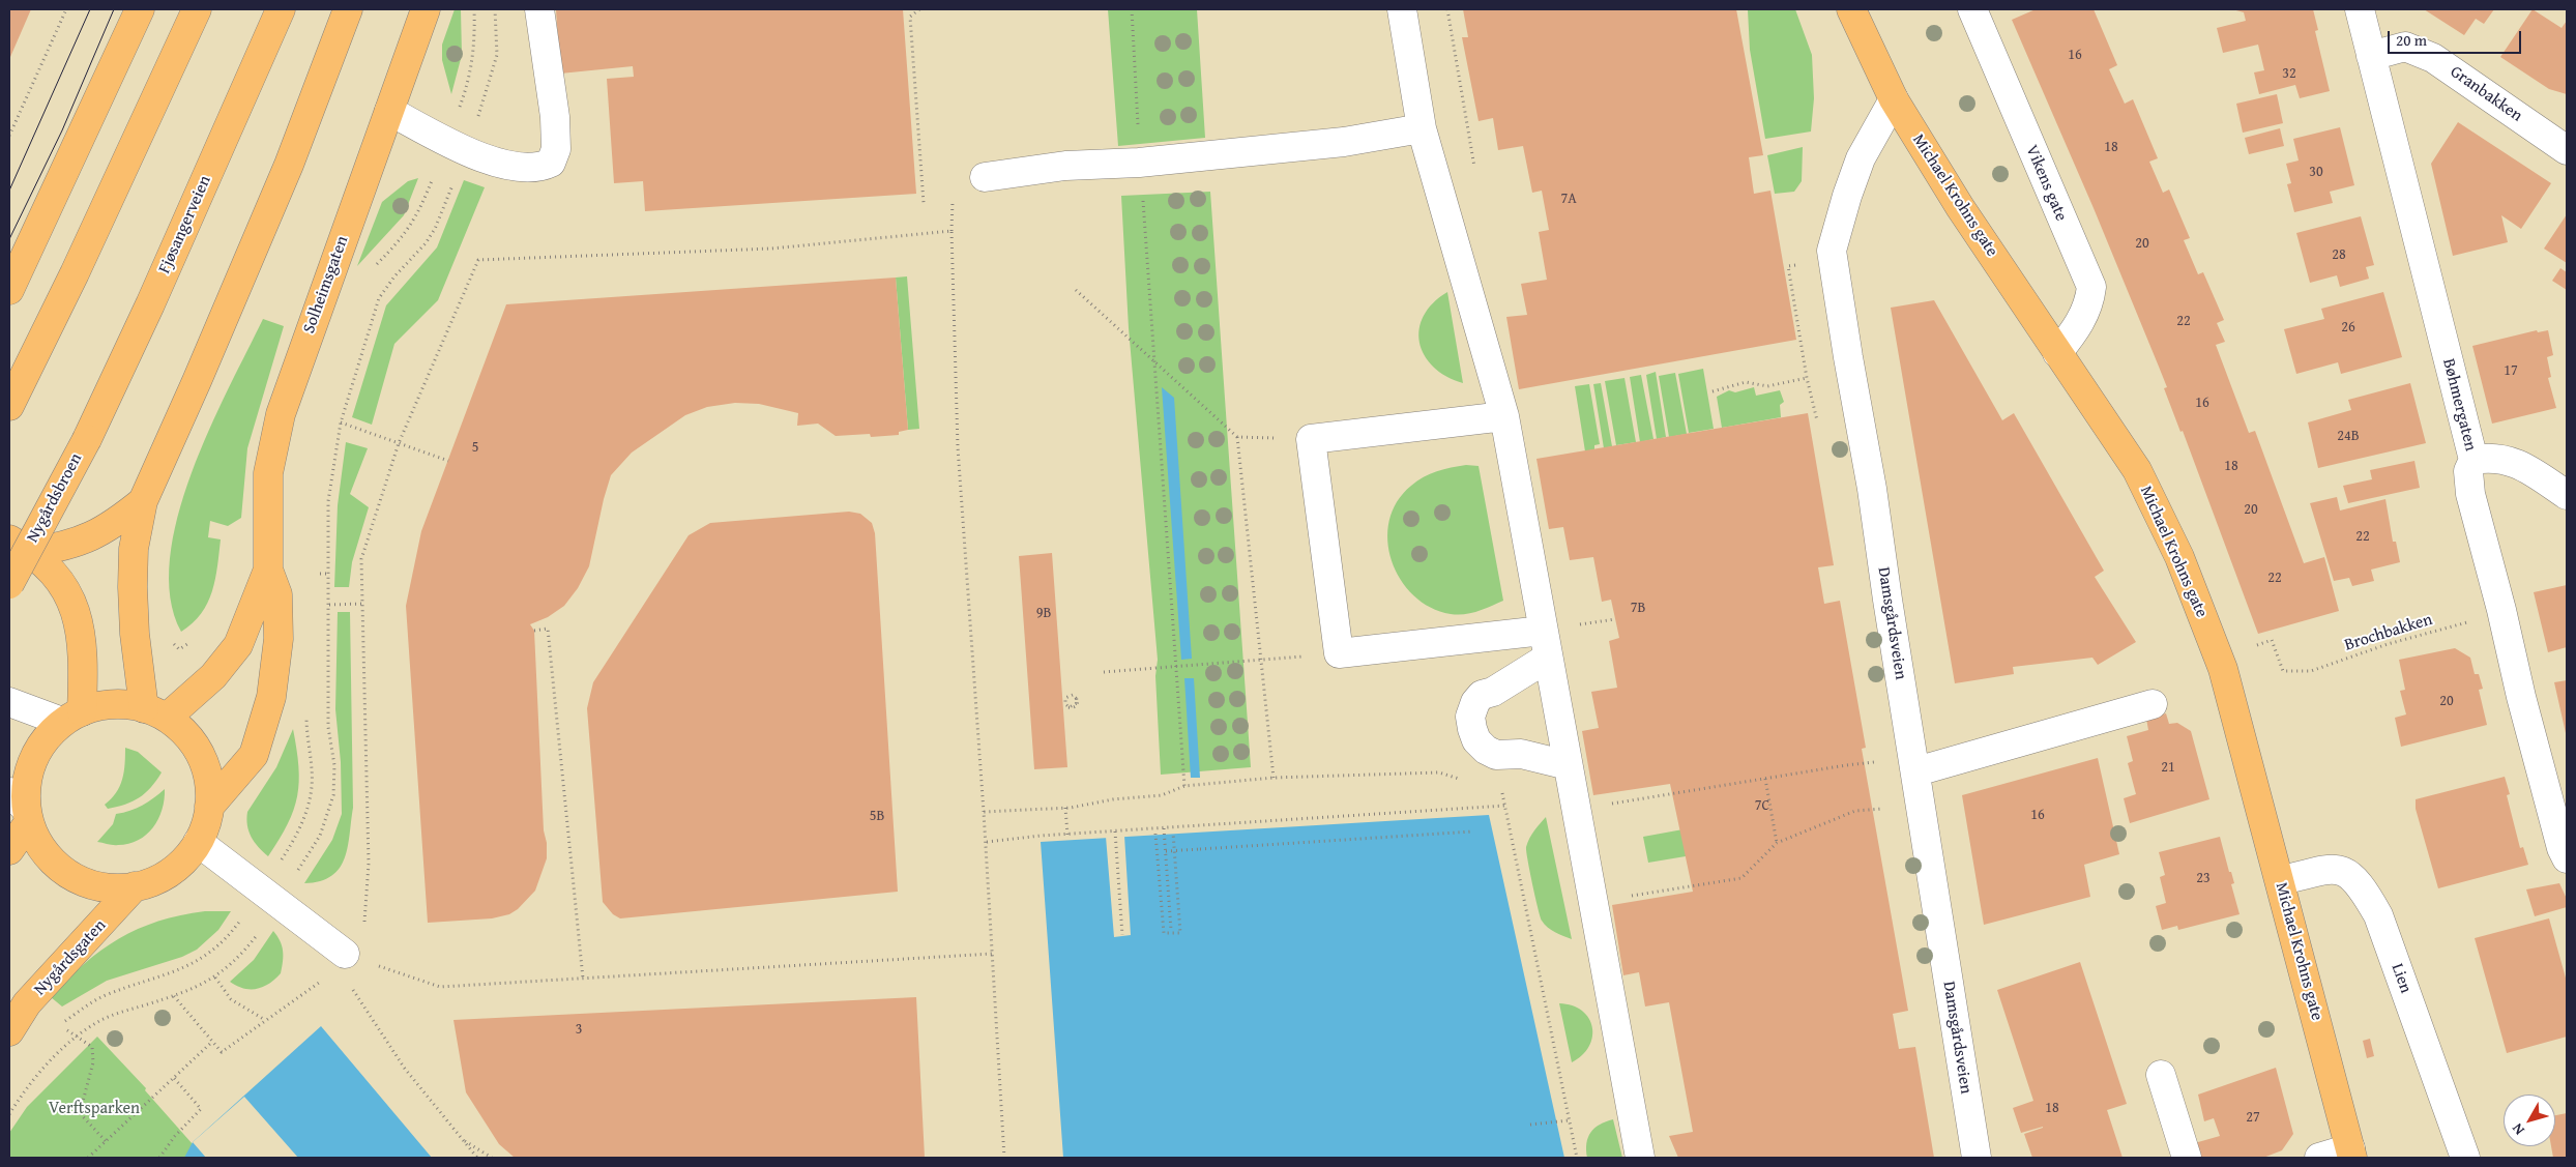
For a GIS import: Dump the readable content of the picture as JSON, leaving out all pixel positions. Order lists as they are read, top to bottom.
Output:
{
  "streets": {
    "main road": [
      "Michael Krohns gate",
      "Fjøsangerveien",
      "Solheimsgaten",
      "Nygårdsbroen",
      "Nygårdsgaten"
    ],
    "street": [
      "Granbakken",
      "Vikens gate",
      "Bøhmergaten",
      "Damsgårdsveien",
      "Lien"
    ],
    "path": ["Brochbakken"]
  },
  "crossings": [
    ["Granbakken", "Bøhmergaten"],
    ["Vikens gate", "Michael Krohns gate"],
    ["Michael Krohns gate", "Damsgårdsveien"],
    ["Michael Krohns gate", "Lien"],
    ["Fjøsangerveien", "Nygårdsbroen"],
    ["Solheimsgaten", "Nygårdsgaten"],
    ["Bøhmergaten", "Brochbakken"]
  ],
  "parks": ["Verftsparken"],
  "house_numbers": [
    "16",
    "32",
    "18",
    "30",
    "7A",
    "20",
    "28",
    "22",
    "26",
    "17",
    "16",
    "24B",
    "5",
    "18",
    "20",
    "22",
    "22",
    "7B",
    "9B",
    "20",
    "21",
    "7C",
    "16",
    "5B",
    "23",
    "3",
    "18",
    "27"
  ],
  "scale_bar": "20 m",
  "north": "bottom left"
}
